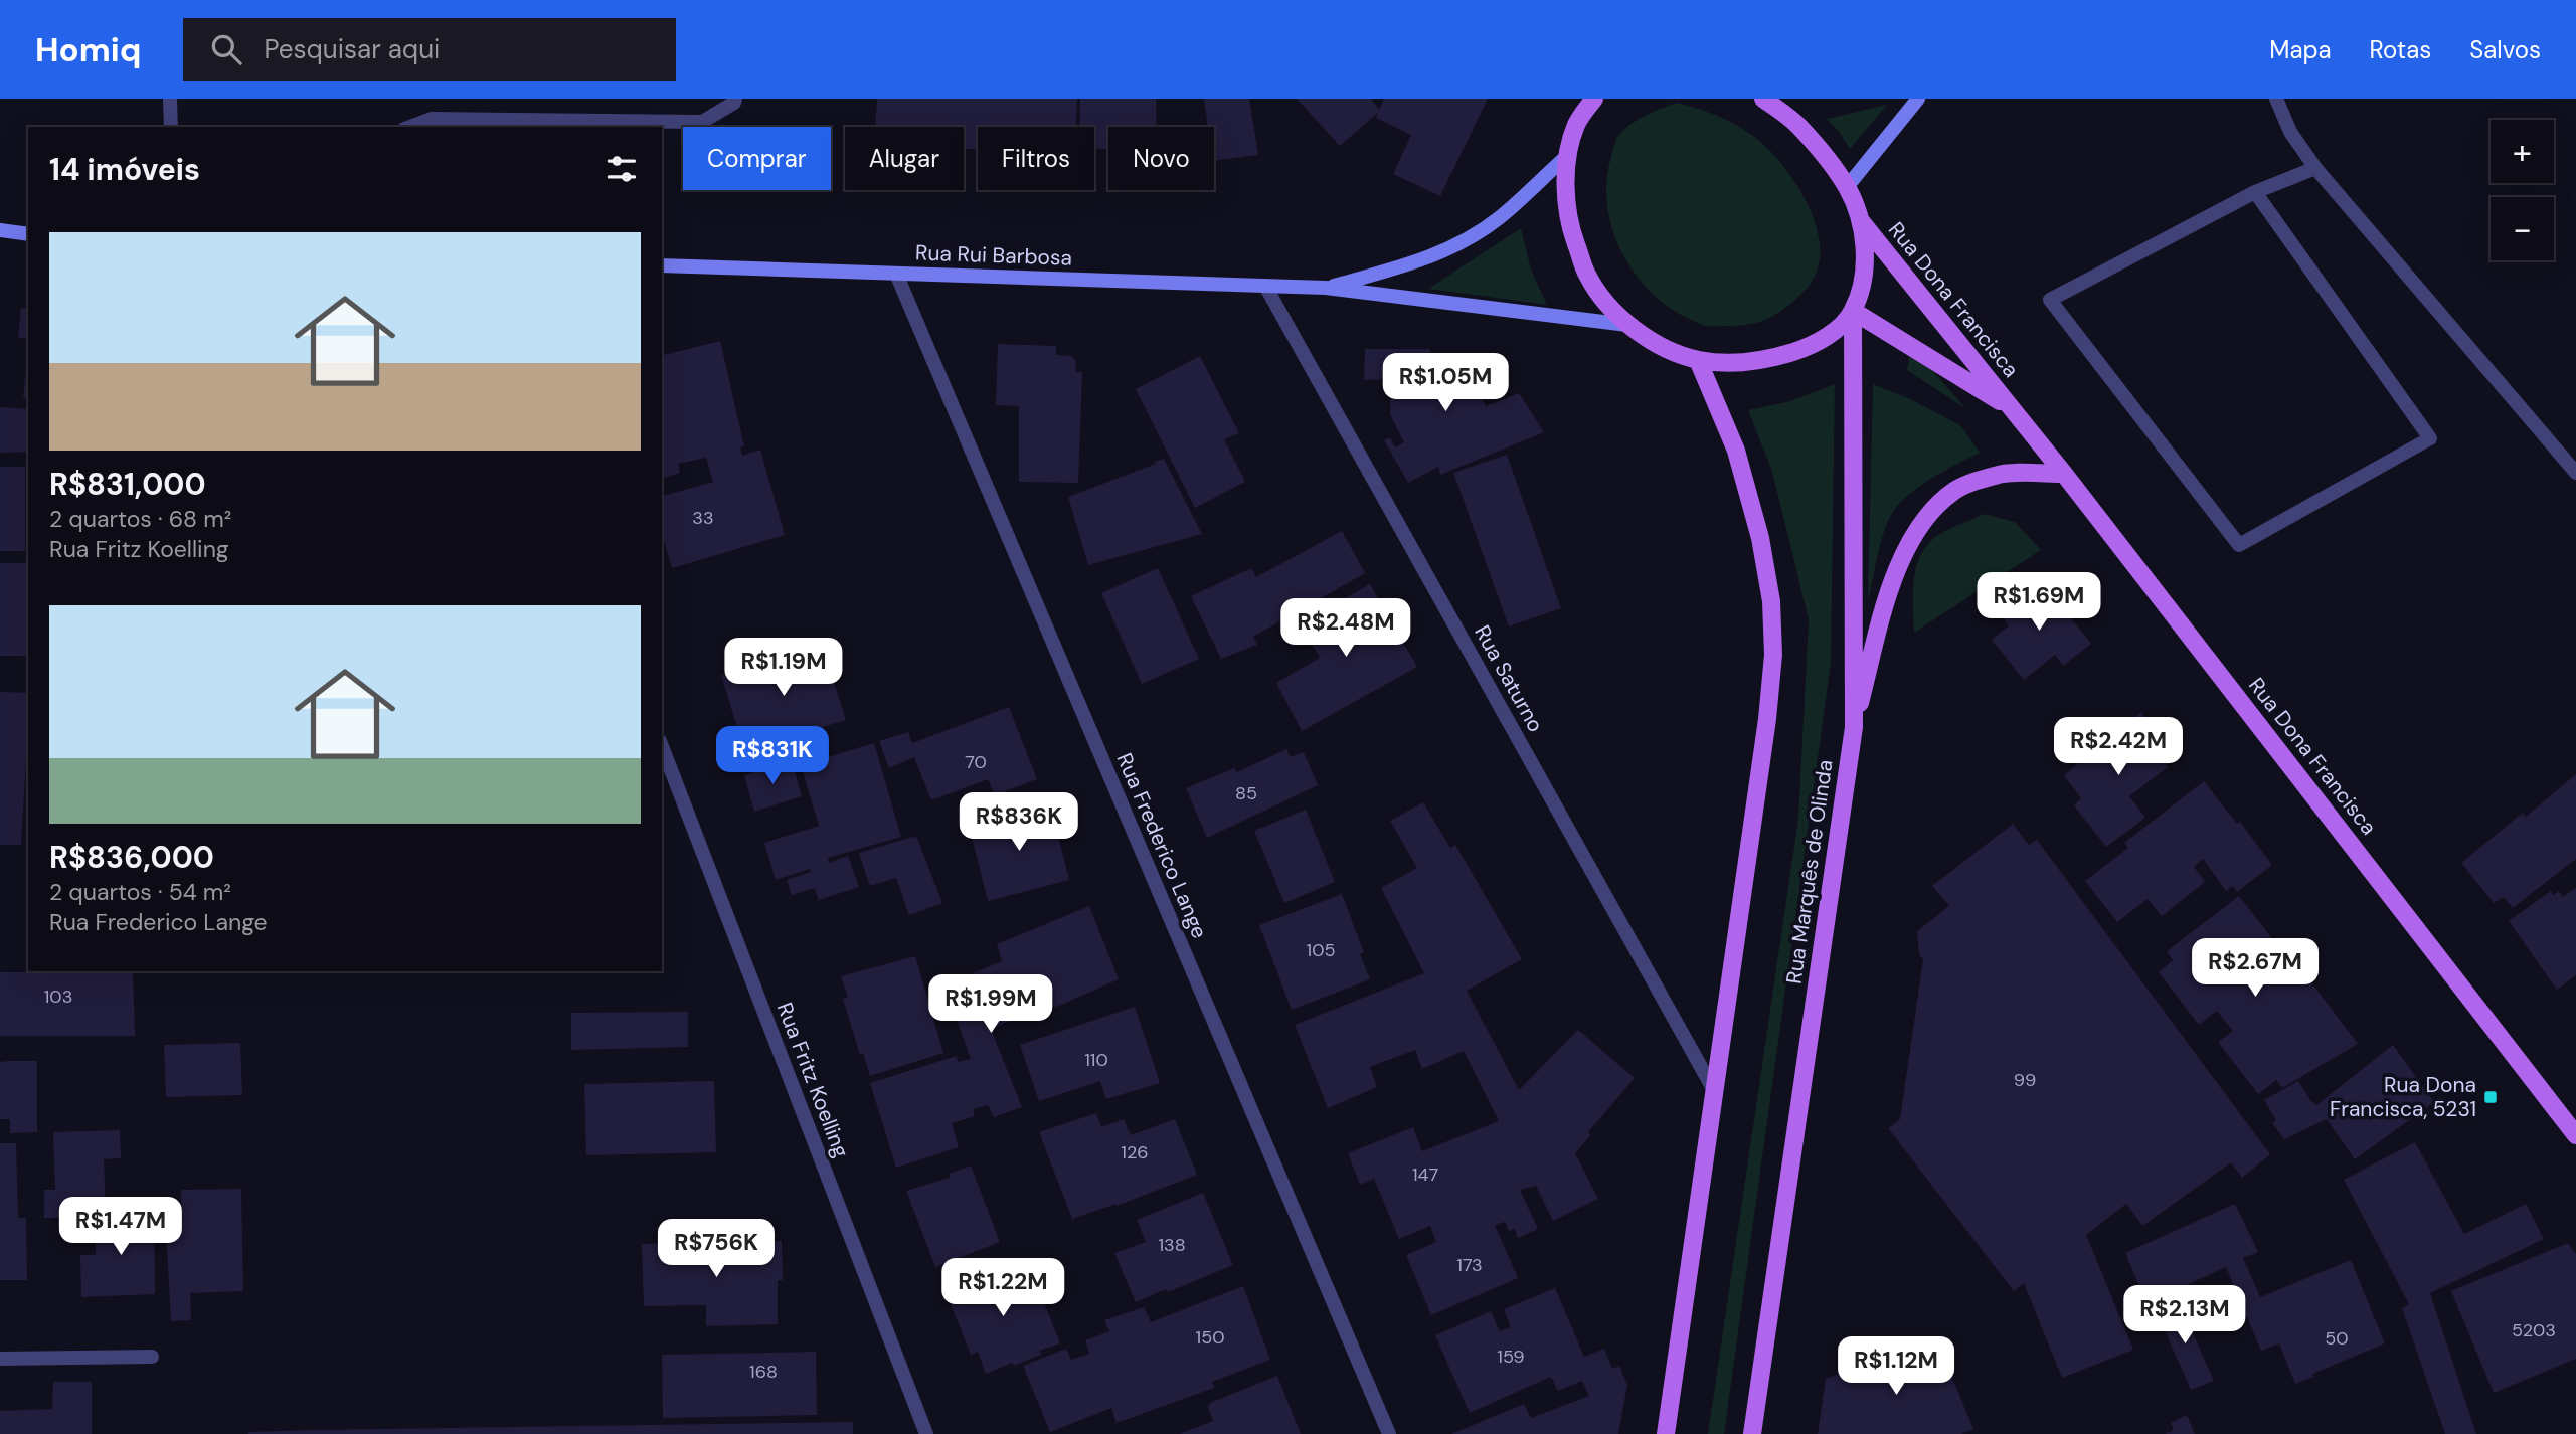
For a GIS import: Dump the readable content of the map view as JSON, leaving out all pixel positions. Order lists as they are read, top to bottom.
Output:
{
  "streets": {
    "main road": ["Rua Rui Barbosa", "Rua Dona Francisca", "Rua Marquês de Olinda"],
    "street": ["Rua Saturno", "Rua Frederico Lange", "Rua Fritz Koelling"]
  },
  "crossings": [
    ["Rua Rui Barbosa", "Rua Saturno"],
    ["Rua Rui Barbosa", "Rua Frederico Lange"],
    ["Rua Dona Francisca", "Rua Marquês de Olinda"]
  ],
  "places": {
    "transit": ["Rua Dona Francisca, 5231"]
  },
  "house_numbers": [
    "33",
    "70",
    "85",
    "105",
    "103",
    "110",
    "99",
    "126",
    "147",
    "138",
    "173",
    "5203",
    "150",
    "50",
    "159",
    "168"
  ],
  "page": {
    "header": "Homiq",
    "search": "Pesquisar aqui",
    "nav": ["Mapa", "Rotas", "Salvos"],
    "map_buttons": ["+", "−"],
    "chip": [
      "Comprar",
      "Alugar",
      "Filtros",
      "Novo"
    ],
    "heading": "14 imóveis",
    "list": [
      {
        "name": "R$831,000",
        "note": "2 quartos · 68 m² · Rua Fritz Koelling"
      },
      {
        "name": "R$836,000",
        "note": "2 quartos · 54 m² · Rua Frederico Lange"
      }
    ],
    "price": [
      "R$1.05M",
      "R$1.69M",
      "R$2.48M",
      "R$1.19M",
      "R$2.42M",
      "R$831K",
      "R$836K",
      "R$2.67M",
      "R$1.99M",
      "R$1.47M",
      "R$756K",
      "R$1.22M",
      "R$2.13M",
      "R$1.12M"
    ]
  }
}
